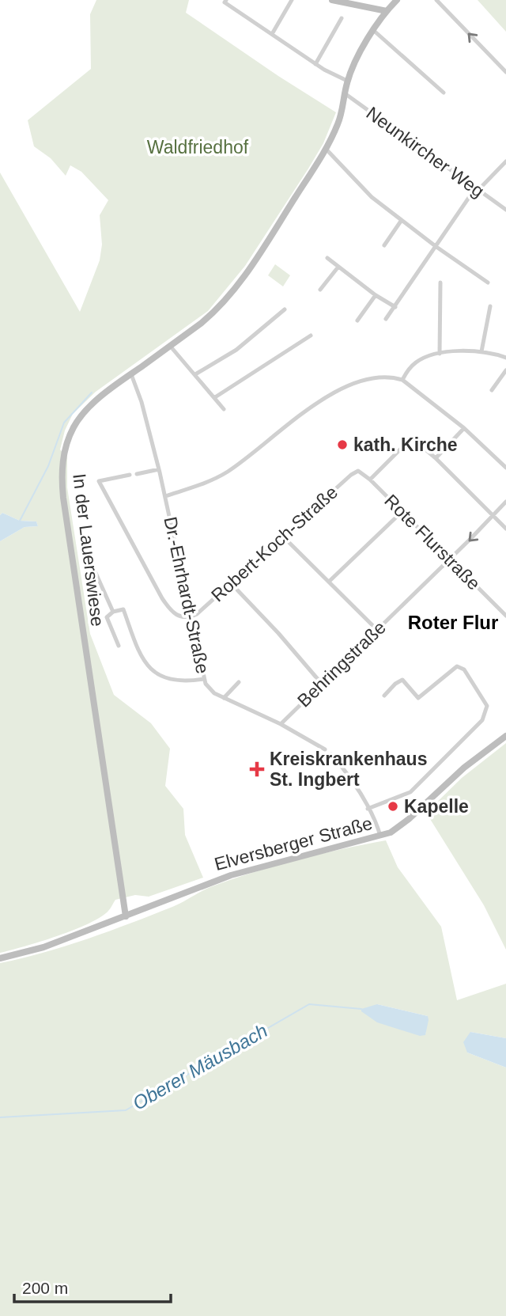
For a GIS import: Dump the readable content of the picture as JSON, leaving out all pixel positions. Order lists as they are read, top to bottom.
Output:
{
  "streets": {
    "street": [
      "Neunkircher Weg",
      "Rote Flurstraße",
      "Robert-Koch-Straße",
      "In der Lauerswiese",
      "Dr.-Ehrhardt-Straße",
      "Behringstraße",
      "Elversberger Straße"
    ]
  },
  "crossings": [
    ["Neunkircher Weg", "In der Lauerswiese"],
    ["Rote Flurstraße", "Robert-Koch-Straße"],
    ["Rote Flurstraße", "Behringstraße"],
    ["Robert-Koch-Straße", "Dr.-Ehrhardt-Straße"],
    ["In der Lauerswiese", "Dr.-Ehrhardt-Straße"],
    ["In der Lauerswiese", "Elversberger Straße"],
    ["Dr.-Ehrhardt-Straße", "Behringstraße"]
  ],
  "districts": ["Roter Flur"],
  "water": ["Oberer Mäusbach"],
  "parks": ["Waldfriedhof"],
  "places": {
    "other": ["kath. Kirche", "Kapelle"],
    "health": ["Kreiskrankenhaus St. Ingbert"]
  },
  "scale_bar": "200 m"
}
